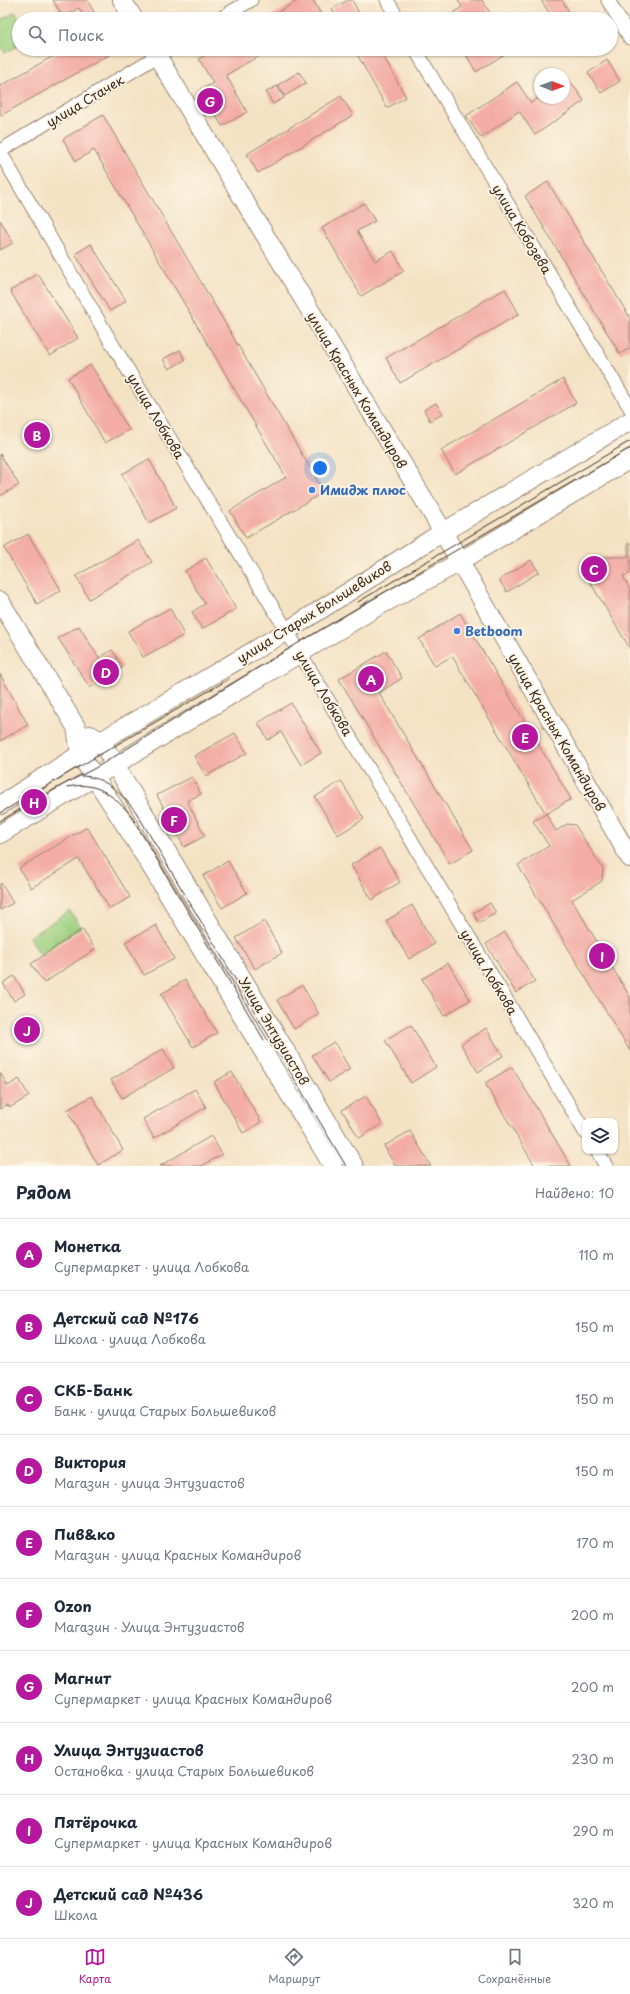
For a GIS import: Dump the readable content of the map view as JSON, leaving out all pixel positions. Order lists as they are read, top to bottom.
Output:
{
  "streets": {
    "street": [
      "улица Стачек",
      "улица Кобозева",
      "улица Красных Командиров",
      "улица Лобкова",
      "улица Старых Большевиков",
      "Улица Энтузиастов"
    ]
  },
  "crossings": [
    ["улица Стачек", "улица Лобкова"],
    ["улица Красных Командиров", "улица Старых Большевиков"],
    ["улица Лобкова", "улица Старых Большевиков"],
    ["улица Старых Большевиков", "Улица Энтузиастов"]
  ],
  "places": ["Имидж плюс", "Betboom"],
  "north": "right",
  "page": {
    "search": "Поиск",
    "pins": [
      "G",
      "B",
      "C",
      "D",
      "A",
      "E",
      "H",
      "F",
      "I",
      "J"
    ],
    "heading": ["Рядом", "Найдено: 10"],
    "list": [
      {
        "mark": "A",
        "name": "Монетка",
        "note": "Супермаркет · улица Лобкова",
        "value": "110 m"
      },
      {
        "mark": "B",
        "name": "Детский сад №176",
        "note": "Школа · улица Лобкова",
        "value": "150 m"
      },
      {
        "mark": "C",
        "name": "СКБ-Банк",
        "note": "Банк · улица Старых Большевиков",
        "value": "150 m"
      },
      {
        "mark": "D",
        "name": "Виктория",
        "note": "Магазин · улица Энтузиастов",
        "value": "150 m"
      },
      {
        "mark": "E",
        "name": "Пив&ко",
        "note": "Магазин · улица Красных Командиров",
        "value": "170 m"
      },
      {
        "mark": "F",
        "name": "Ozon",
        "note": "Магазин · Улица Энтузиастов",
        "value": "200 m"
      },
      {
        "mark": "G",
        "name": "Магнит",
        "note": "Супермаркет · улица Красных Командиров",
        "value": "200 m"
      },
      {
        "mark": "H",
        "name": "Улица Энтузиастов",
        "note": "Остановка · улица Старых Большевиков",
        "value": "230 m"
      },
      {
        "mark": "I",
        "name": "Пятёрочка",
        "note": "Супермаркет · улица Красных Командиров",
        "value": "290 m"
      },
      {
        "mark": "J",
        "name": "Детский сад №436",
        "note": "Школа",
        "value": "320 m"
      }
    ],
    "nav": ["Карта", "Маршрут", "Сохранённые"]
  }
}
